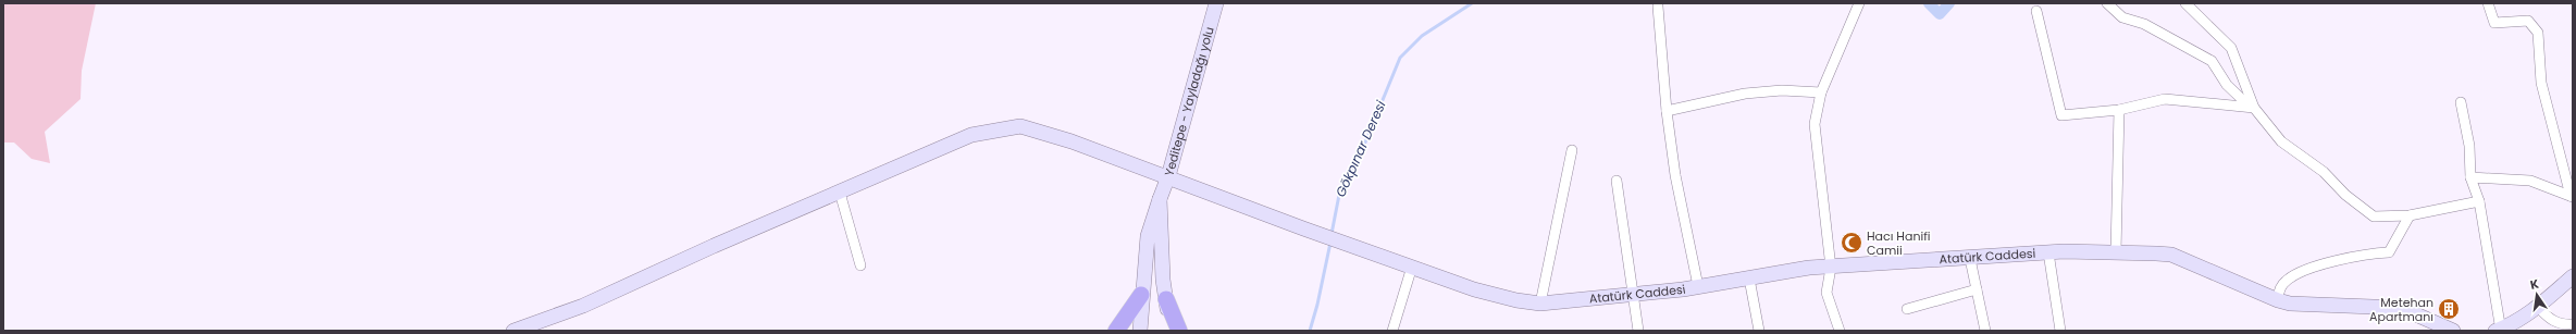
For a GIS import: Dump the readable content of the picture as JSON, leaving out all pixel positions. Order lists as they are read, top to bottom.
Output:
{
  "streets": {
    "main road": ["Yeditepe - Yayladağı yolu", "Atatürk Caddesi"]
  },
  "crossings": [
    ["Yeditepe - Yayladağı yolu", "Atatürk Caddesi"]
  ],
  "water": ["Gökpınar Deresi"],
  "places": {
    "mosque": ["Hacı Hanifi Camii"],
    "building": ["Metehan Apartmanı"]
  },
  "north": "top"
}
